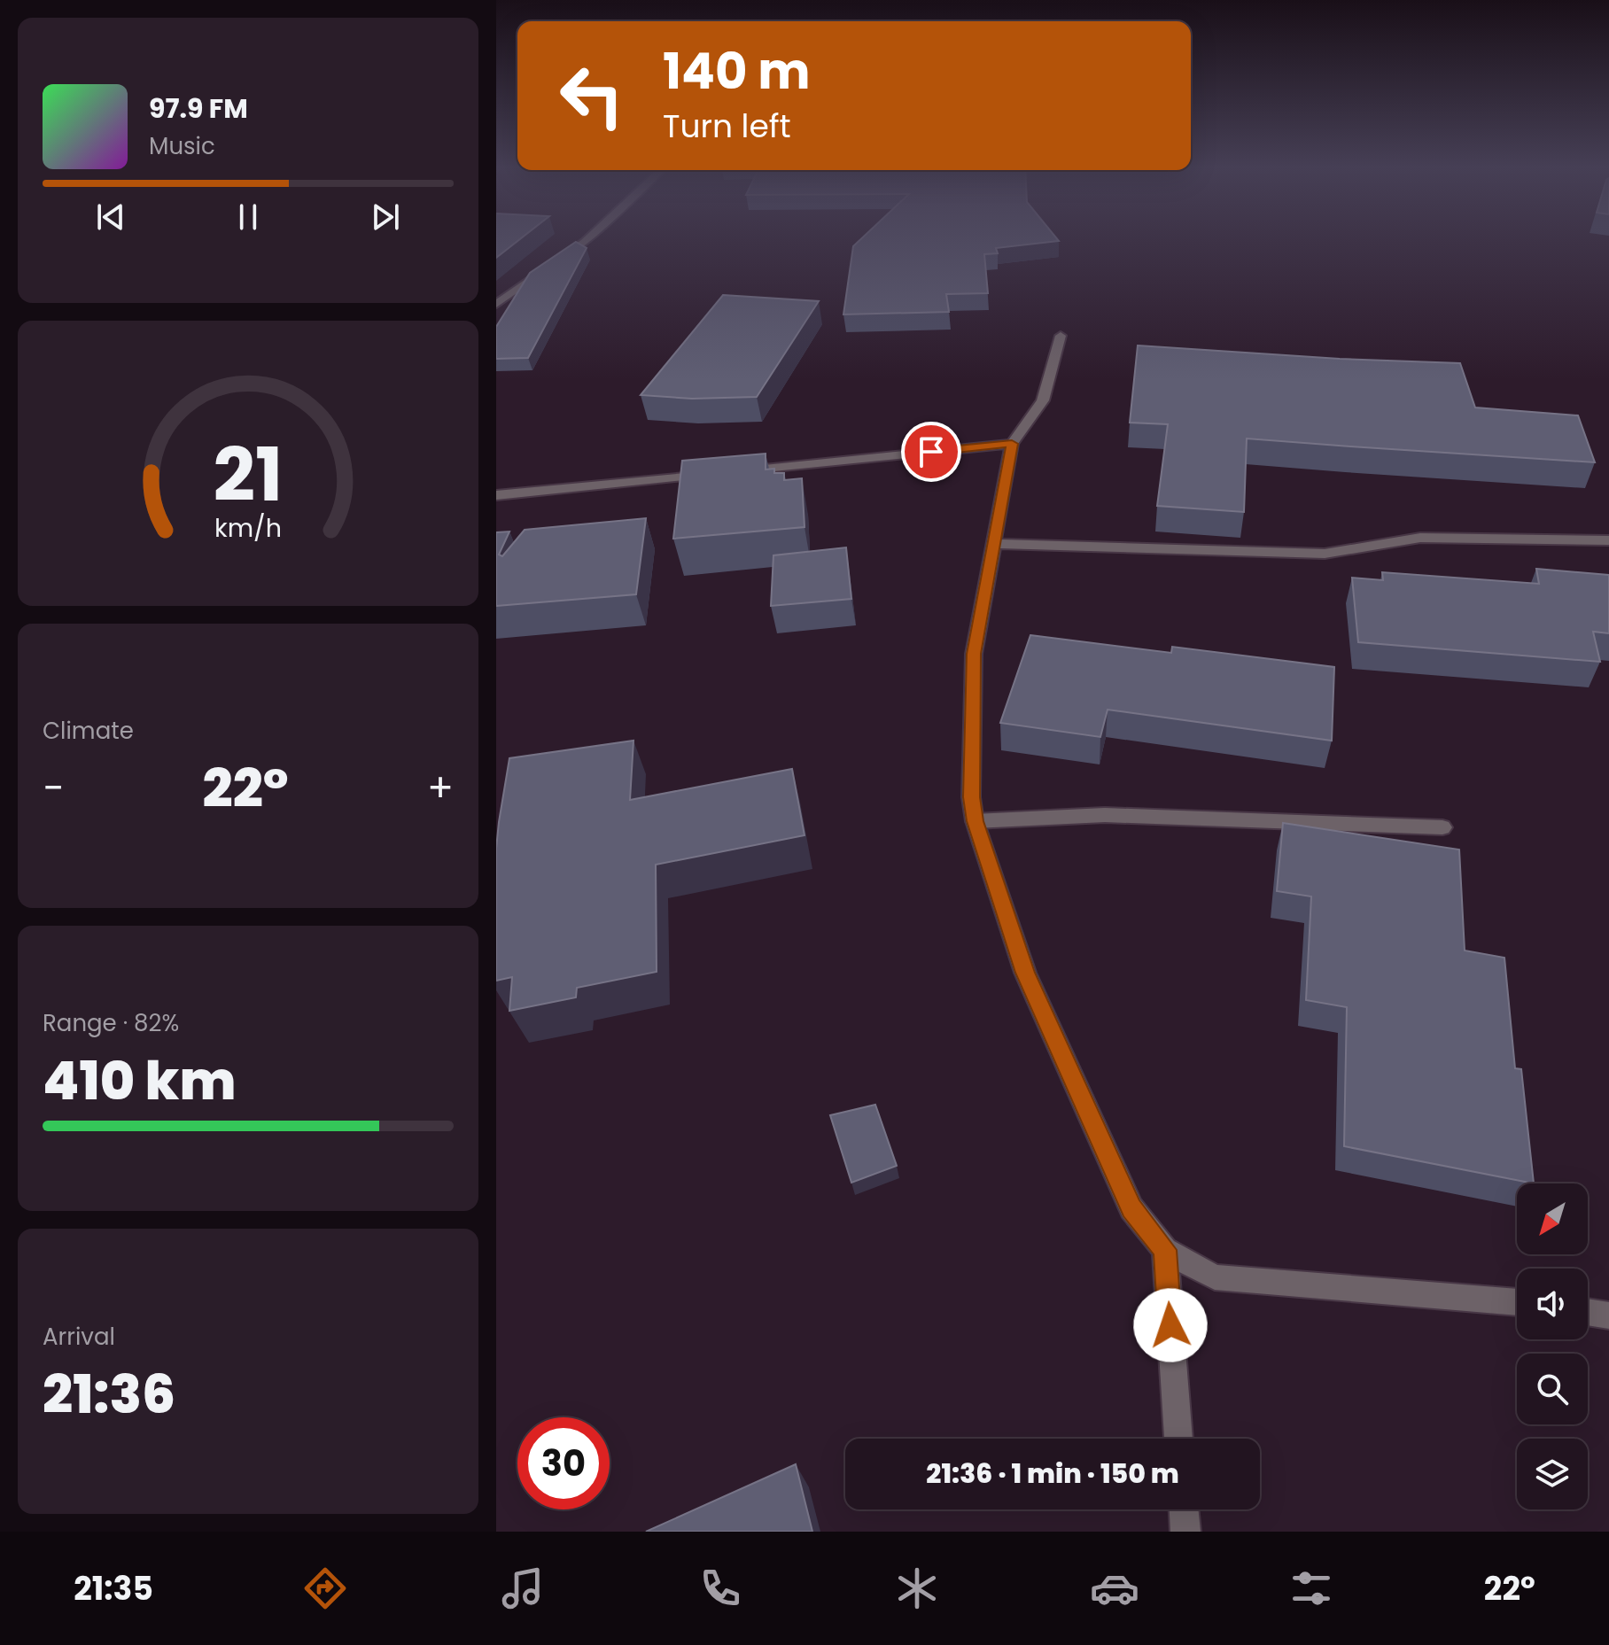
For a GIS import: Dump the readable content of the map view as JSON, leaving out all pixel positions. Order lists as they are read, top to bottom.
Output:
{
  "north": "bottom left",
  "page": {
    "turn": ["140 m", "Turn left"],
    "song": ["97.9 FM", "Music"],
    "tile": [
      "Climate",
      ["Range · 82%", "410 km"],
      ["Arrival", "21:36"]
    ],
    "heat": ["−", "22°", "+"],
    "limit": "30",
    "trip": "21:36 · 1 min · 150 m",
    "tabs": ["21:35", "22°"],
    "gauge": ["21", "km/h"]
  }
}
